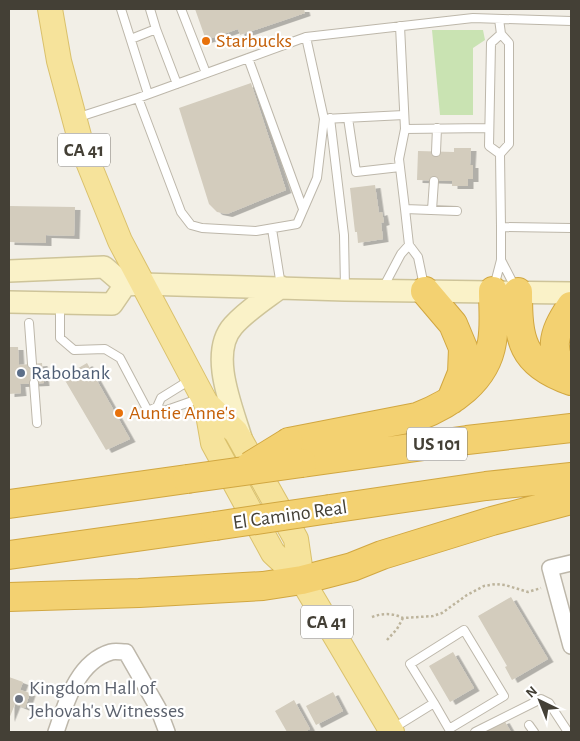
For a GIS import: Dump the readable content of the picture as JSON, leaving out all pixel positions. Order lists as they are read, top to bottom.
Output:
{
  "streets": {
    "highway": ["US 101", "El Camino Real"],
    "main road": ["CA 41"]
  },
  "places": [
    "Starbucks",
    "Rabobank",
    "Auntie Anne's",
    "Kingdom Hall of Jehovah's Witnesses"
  ],
  "north": "top left"
}
